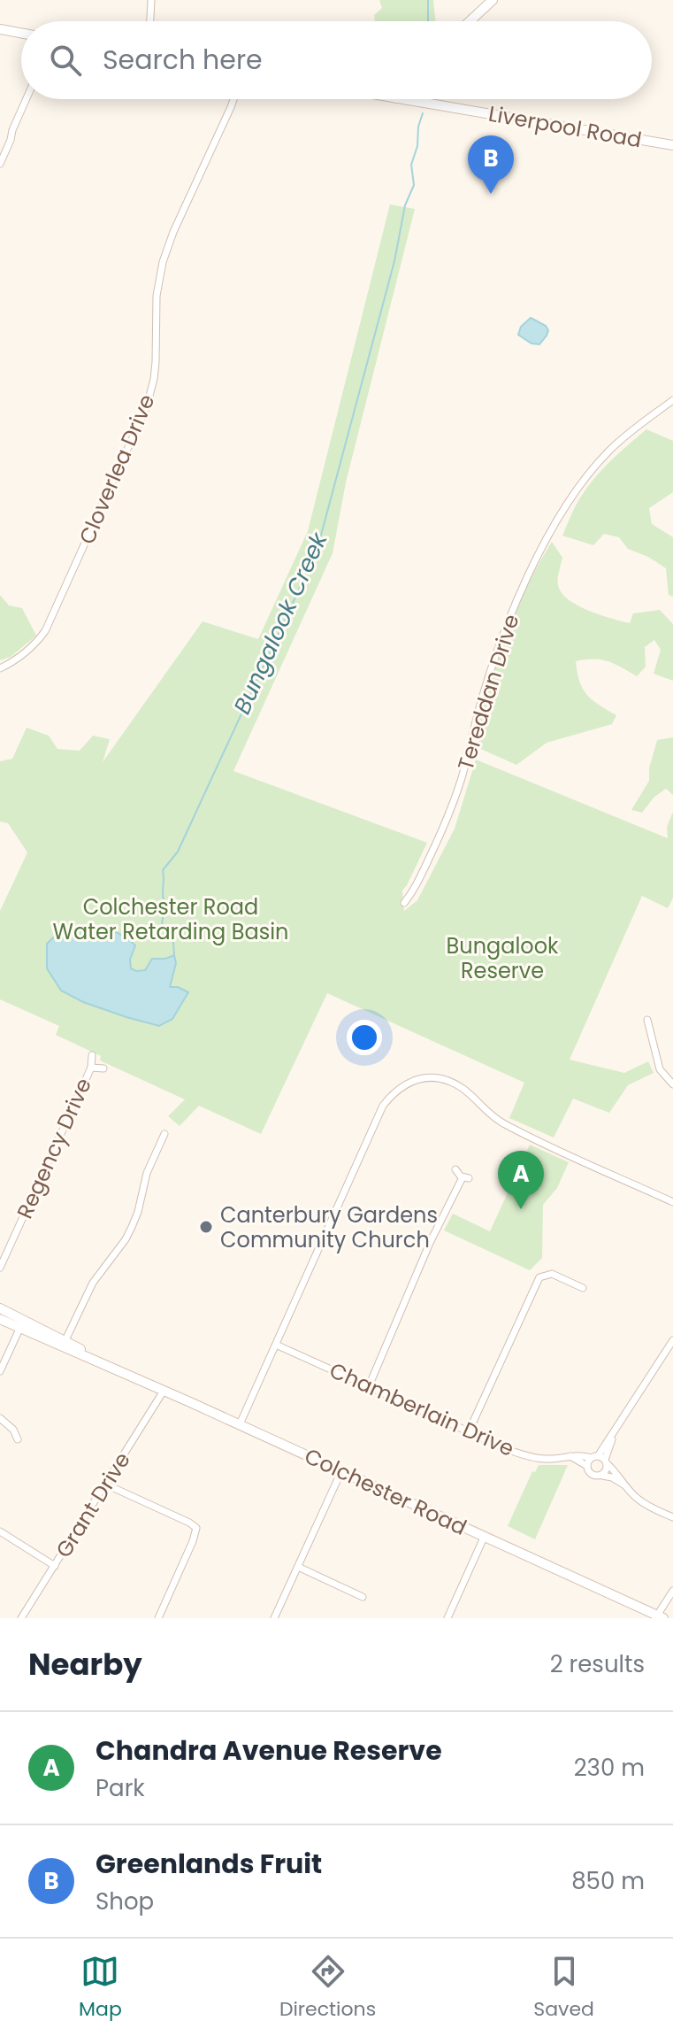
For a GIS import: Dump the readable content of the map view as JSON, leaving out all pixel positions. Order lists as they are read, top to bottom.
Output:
{
  "streets": {
    "main road": ["Liverpool Road", "Colchester Road"],
    "street": [
      "Cloverlea Drive",
      "Tereddan Drive",
      "Regency Drive",
      "Chamberlain Drive",
      "Grant Drive"
    ]
  },
  "crossings": [
    ["Colchester Road", "Grant Drive"]
  ],
  "water": ["Bungalook Creek"],
  "parks": ["Colchester Road Water Retarding Basin", "Bungalook Reserve"],
  "places": ["Canterbury Gardens Community Church"],
  "page": {
    "search": "Search here",
    "pins": ["B", "A"],
    "heading": ["Nearby", "2 results"],
    "list": [
      {
        "mark": "A",
        "name": "Chandra Avenue Reserve",
        "note": "Park",
        "value": "230 m"
      },
      {
        "mark": "B",
        "name": "Greenlands Fruit",
        "note": "Shop",
        "value": "850 m"
      }
    ],
    "nav": ["Map", "Directions", "Saved"]
  }
}
